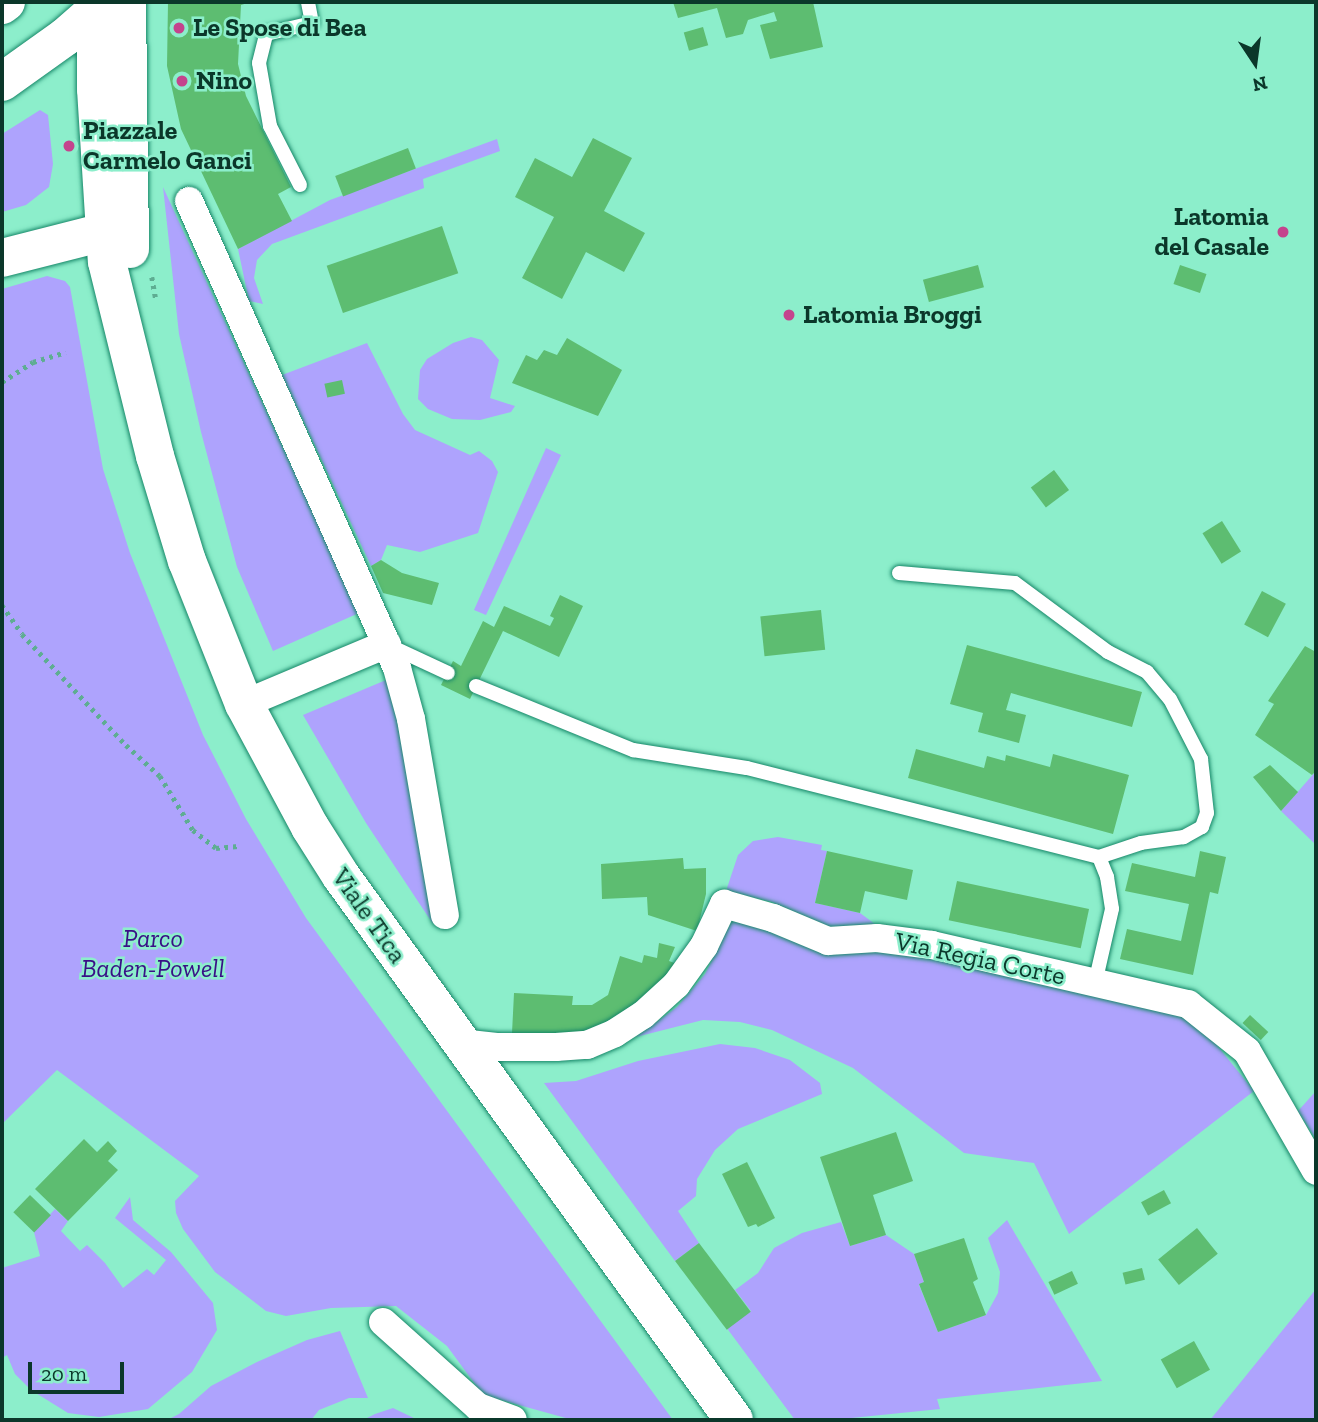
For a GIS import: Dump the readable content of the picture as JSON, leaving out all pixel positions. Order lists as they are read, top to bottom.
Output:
{
  "streets": {
    "main road": ["Viale Tica"],
    "street": ["Via Regia Corte"]
  },
  "crossings": [
    ["Viale Tica", "Via Regia Corte"]
  ],
  "parks": ["Parco Baden-Powell"],
  "places": [
    "Le Spose di Bea",
    "Nino",
    "Piazzale Carmelo Ganci",
    "Latomia del Casale",
    "Latomia Broggi"
  ],
  "scale_bar": "20 m",
  "north": "bottom"
}
